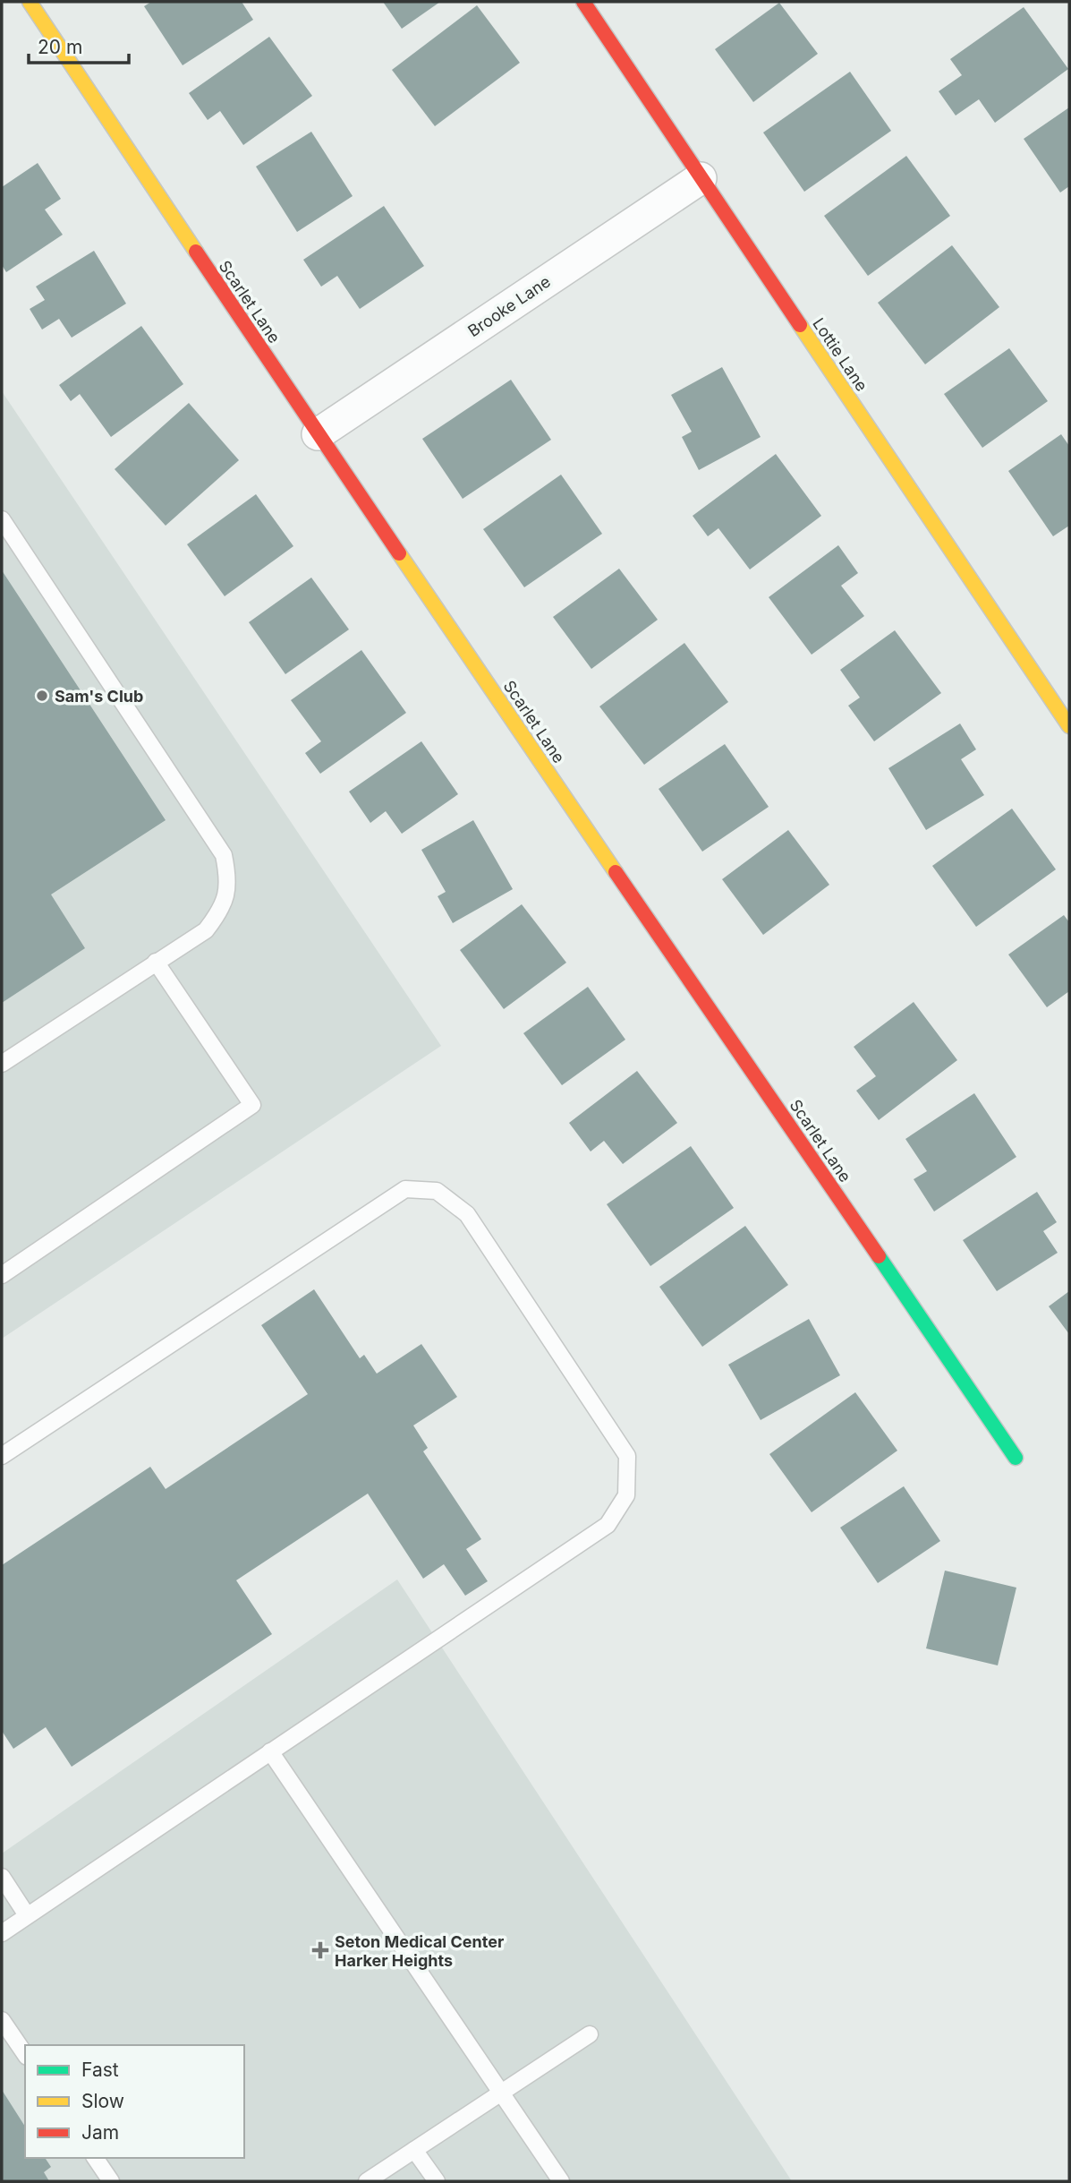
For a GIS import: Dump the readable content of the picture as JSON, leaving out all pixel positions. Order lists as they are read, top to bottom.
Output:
{
  "streets": {
    "street": ["Scarlet Lane", "Brooke Lane", "Lottie Lane"]
  },
  "crossings": [
    ["Scarlet Lane", "Brooke Lane"],
    ["Brooke Lane", "Lottie Lane"]
  ],
  "places": {
    "other": ["Sam's Club"],
    "health": ["Seton Medical Center Harker Heights"]
  },
  "legend": ["Fast", "Slow", "Jam"],
  "scale_bar": "20 m"
}
